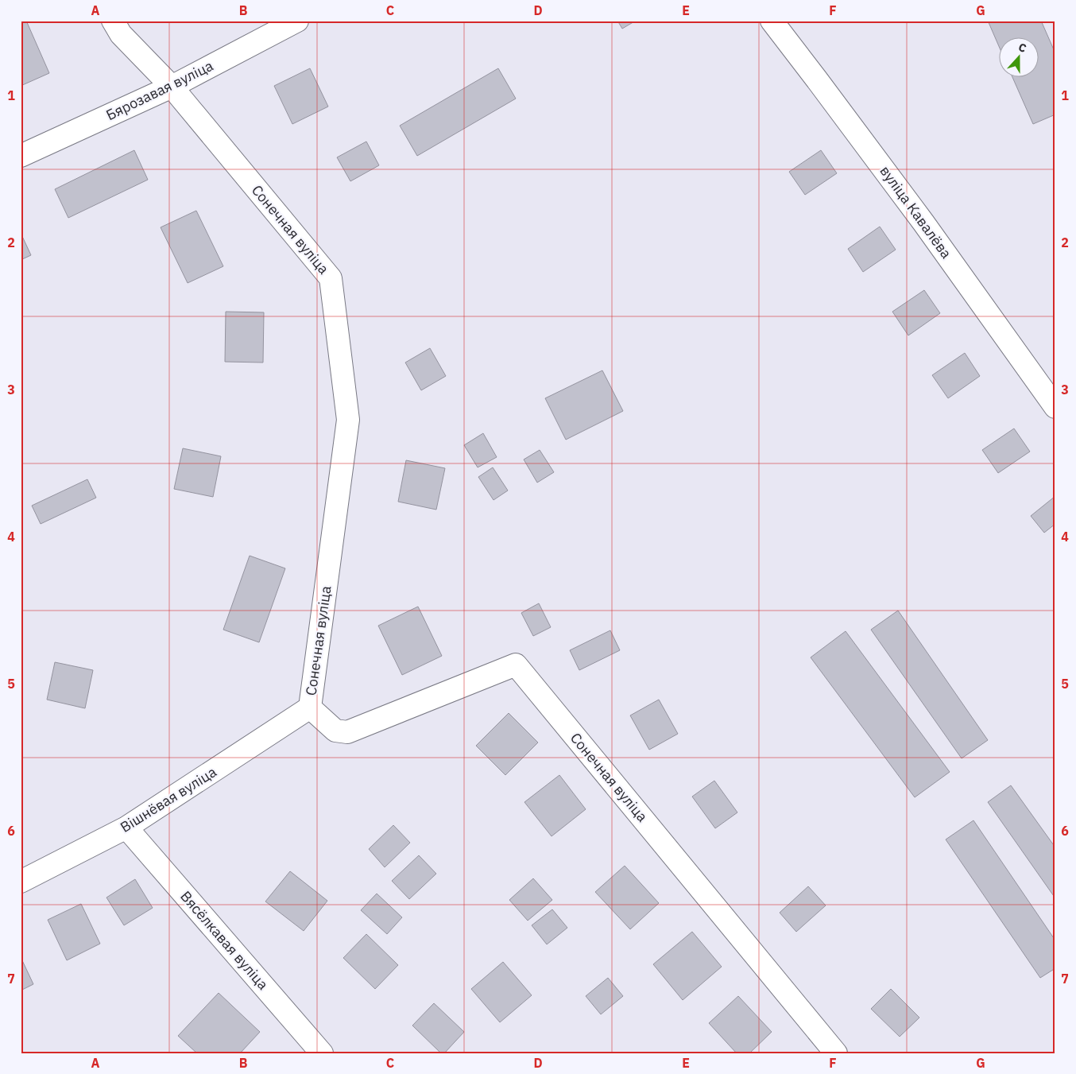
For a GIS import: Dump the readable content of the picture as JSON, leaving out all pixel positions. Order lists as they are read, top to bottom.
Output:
{
  "streets": {
    "street": [
      "Бярозавая вуліца",
      "вуліца Кавалёва",
      "Сонечная вуліца",
      "Вішнёвая вуліца",
      "Вясёлкавая вуліца"
    ]
  },
  "crossings": [
    ["Бярозавая вуліца", "Сонечная вуліца"],
    ["Сонечная вуліца", "Вішнёвая вуліца"],
    ["Вішнёвая вуліца", "Вясёлкавая вуліца"]
  ],
  "north": "top",
  "grid": {
    "columns": [
      "A",
      "B",
      "C",
      "D",
      "E",
      "F",
      "G"
    ],
    "rows": [
      "1",
      "2",
      "3",
      "4",
      "5",
      "6",
      "7"
    ]
  }
}
